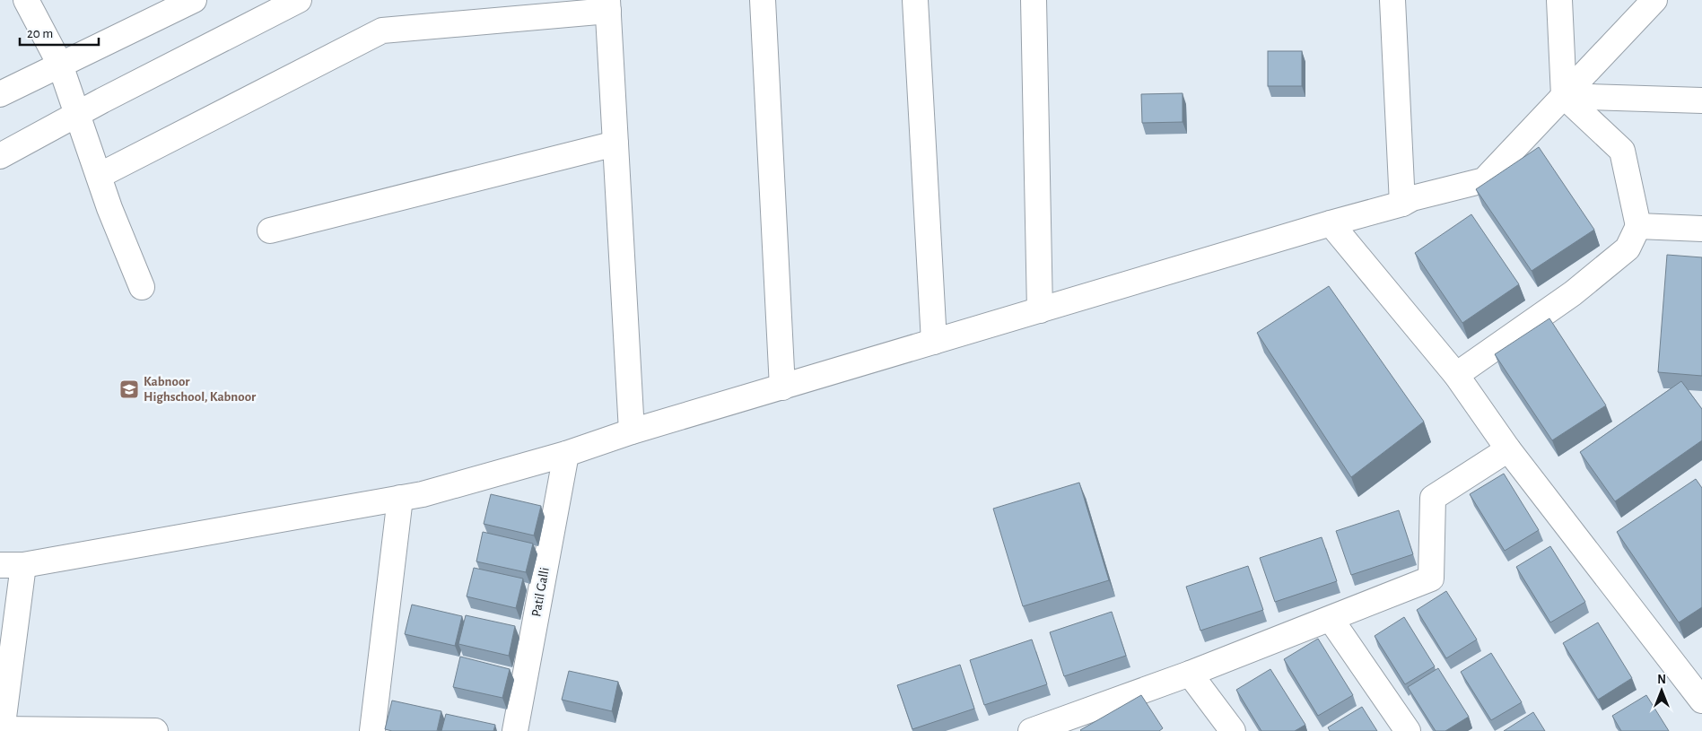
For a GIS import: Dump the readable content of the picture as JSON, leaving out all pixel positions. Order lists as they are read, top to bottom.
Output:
{
  "streets": {
    "street": ["Patil Galli"]
  },
  "places": {
    "school or university": ["Kabnoor Highschool, Kabnoor"]
  },
  "scale_bar": "20 m",
  "north": "top"
}
